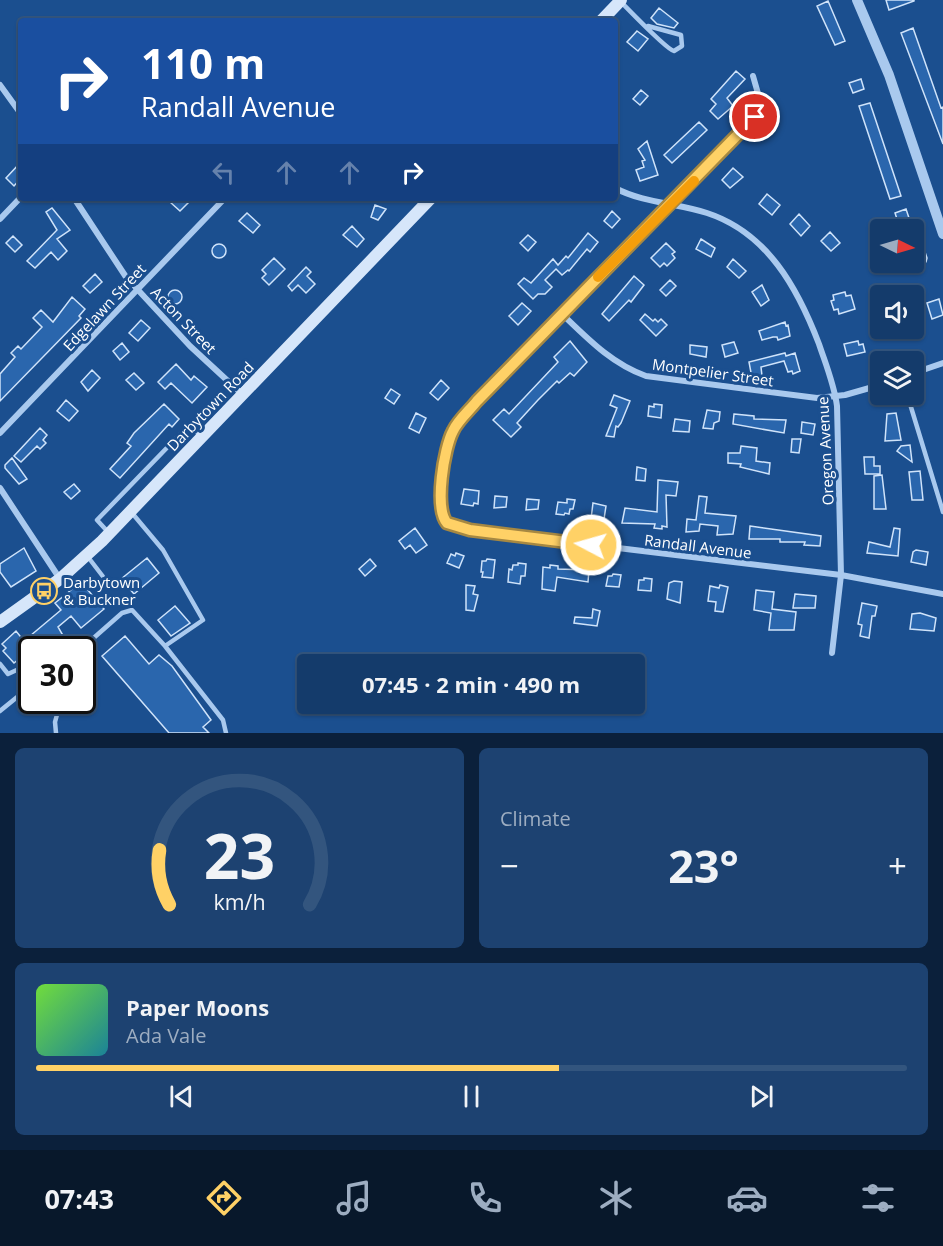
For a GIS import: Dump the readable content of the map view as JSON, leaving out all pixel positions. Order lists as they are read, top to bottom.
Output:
{
  "streets": {
    "main road": ["Darbytown Road"],
    "street": [
      "Edgelawn Street",
      "Acton Street",
      "Montpelier Street",
      "Oregon Avenue",
      "Randall Avenue"
    ]
  },
  "crossings": [
    ["Edgelawn Street", "Acton Street"],
    ["Acton Street", "Darbytown Road"],
    ["Montpelier Street", "Oregon Avenue"],
    ["Montpelier Street", "Randall Avenue"],
    ["Oregon Avenue", "Randall Avenue"]
  ],
  "places": {
    "bus stop": ["Darbytown & Buckner"]
  },
  "north": "right",
  "page": {
    "turn": ["110 m", "Randall Avenue"],
    "limit": "30",
    "trip": "07:45 · 2 min · 490 m",
    "tile": "Climate",
    "heat": ["−", "23°", "+"],
    "song": ["Paper Moons", "Ada Vale"],
    "tabs": "07:43",
    "gauge": ["23", "km/h"]
  }
}
